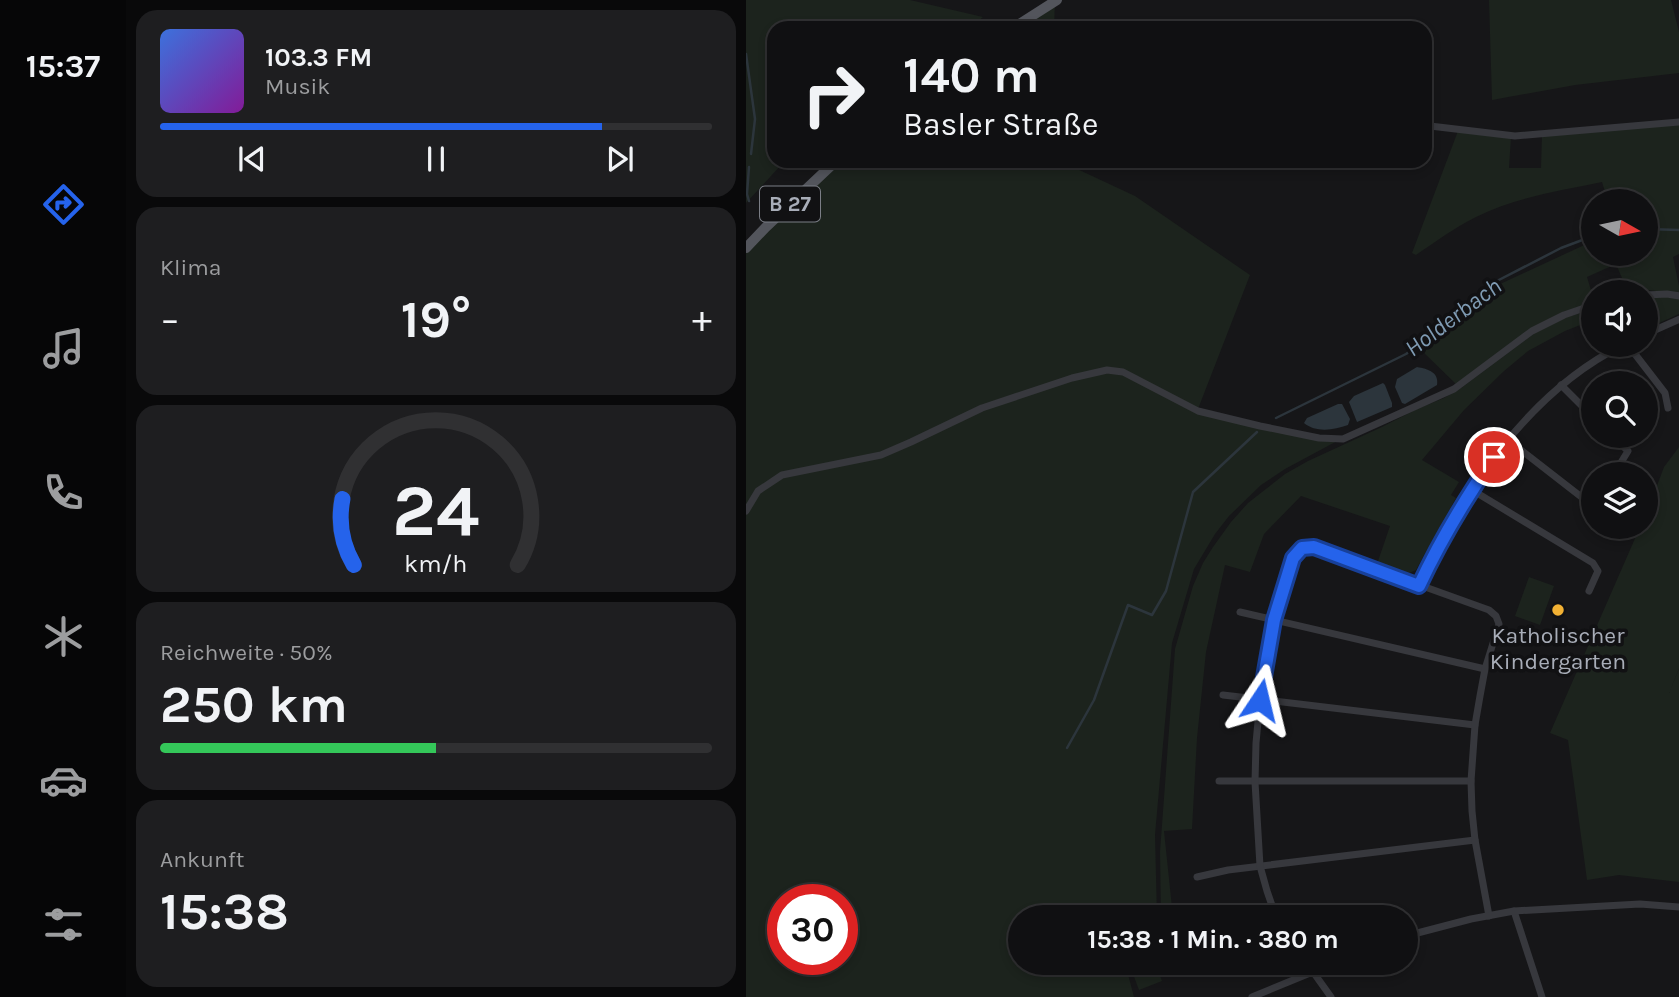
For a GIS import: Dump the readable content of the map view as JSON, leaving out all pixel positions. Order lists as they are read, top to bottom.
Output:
{
  "streets": {
    "main road": ["B 27"]
  },
  "water": ["Holderbach"],
  "places": ["Katholischer Kindergarten"],
  "north": "right",
  "page": {
    "tabs": "15:37",
    "turn": ["140 m", "Basler Straße"],
    "song": ["103.3 FM", "Musik"],
    "tile": [
      "Klima",
      ["Reichweite · 50%", "250 km"],
      ["Ankunft", "15:38"]
    ],
    "heat": ["−", "19°", "+"],
    "limit": "30",
    "trip": "15:38 · 1 Min. · 380 m",
    "gauge": ["24", "km/h"]
  }
}
